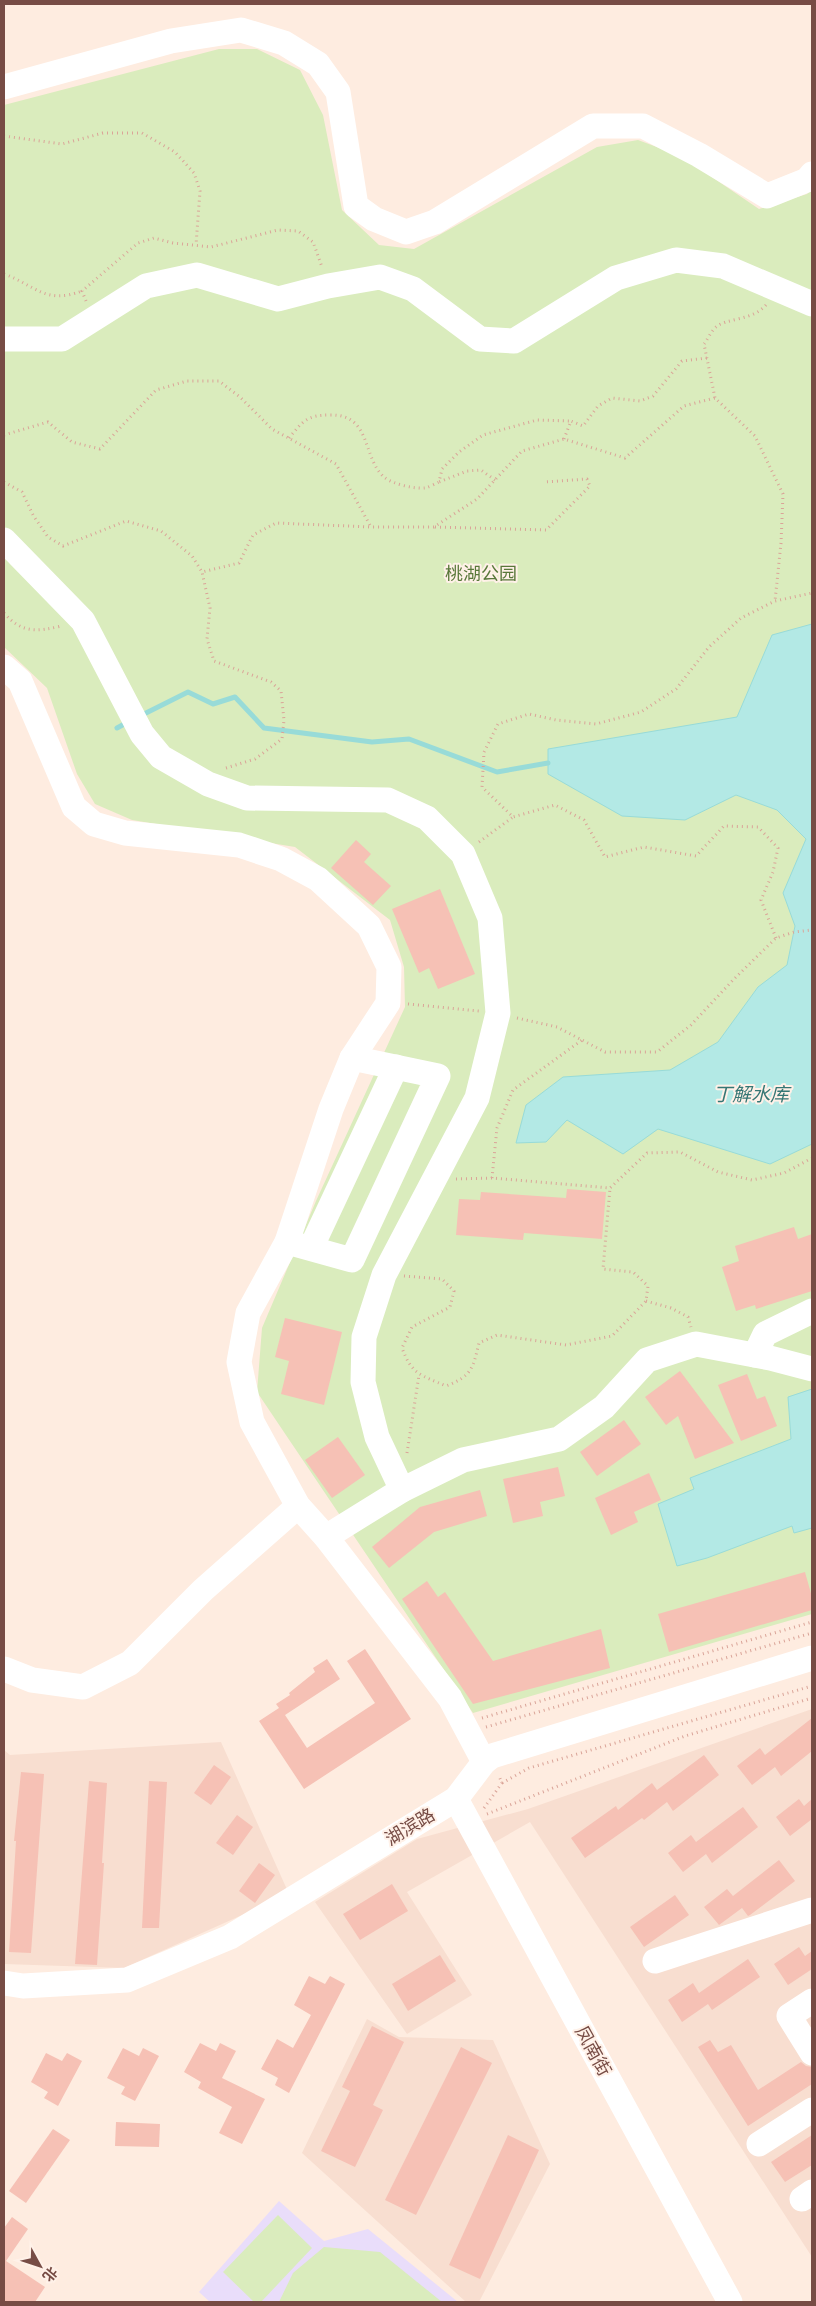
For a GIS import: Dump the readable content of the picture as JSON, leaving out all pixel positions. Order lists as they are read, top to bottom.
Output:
{
  "streets": {
    "street": ["湖滨路", "凤南街"]
  },
  "crossings": [
    ["湖滨路", "凤南街"]
  ],
  "water": ["丁解水库"],
  "parks": ["桃湖公园"],
  "north": "bottom right"
}
